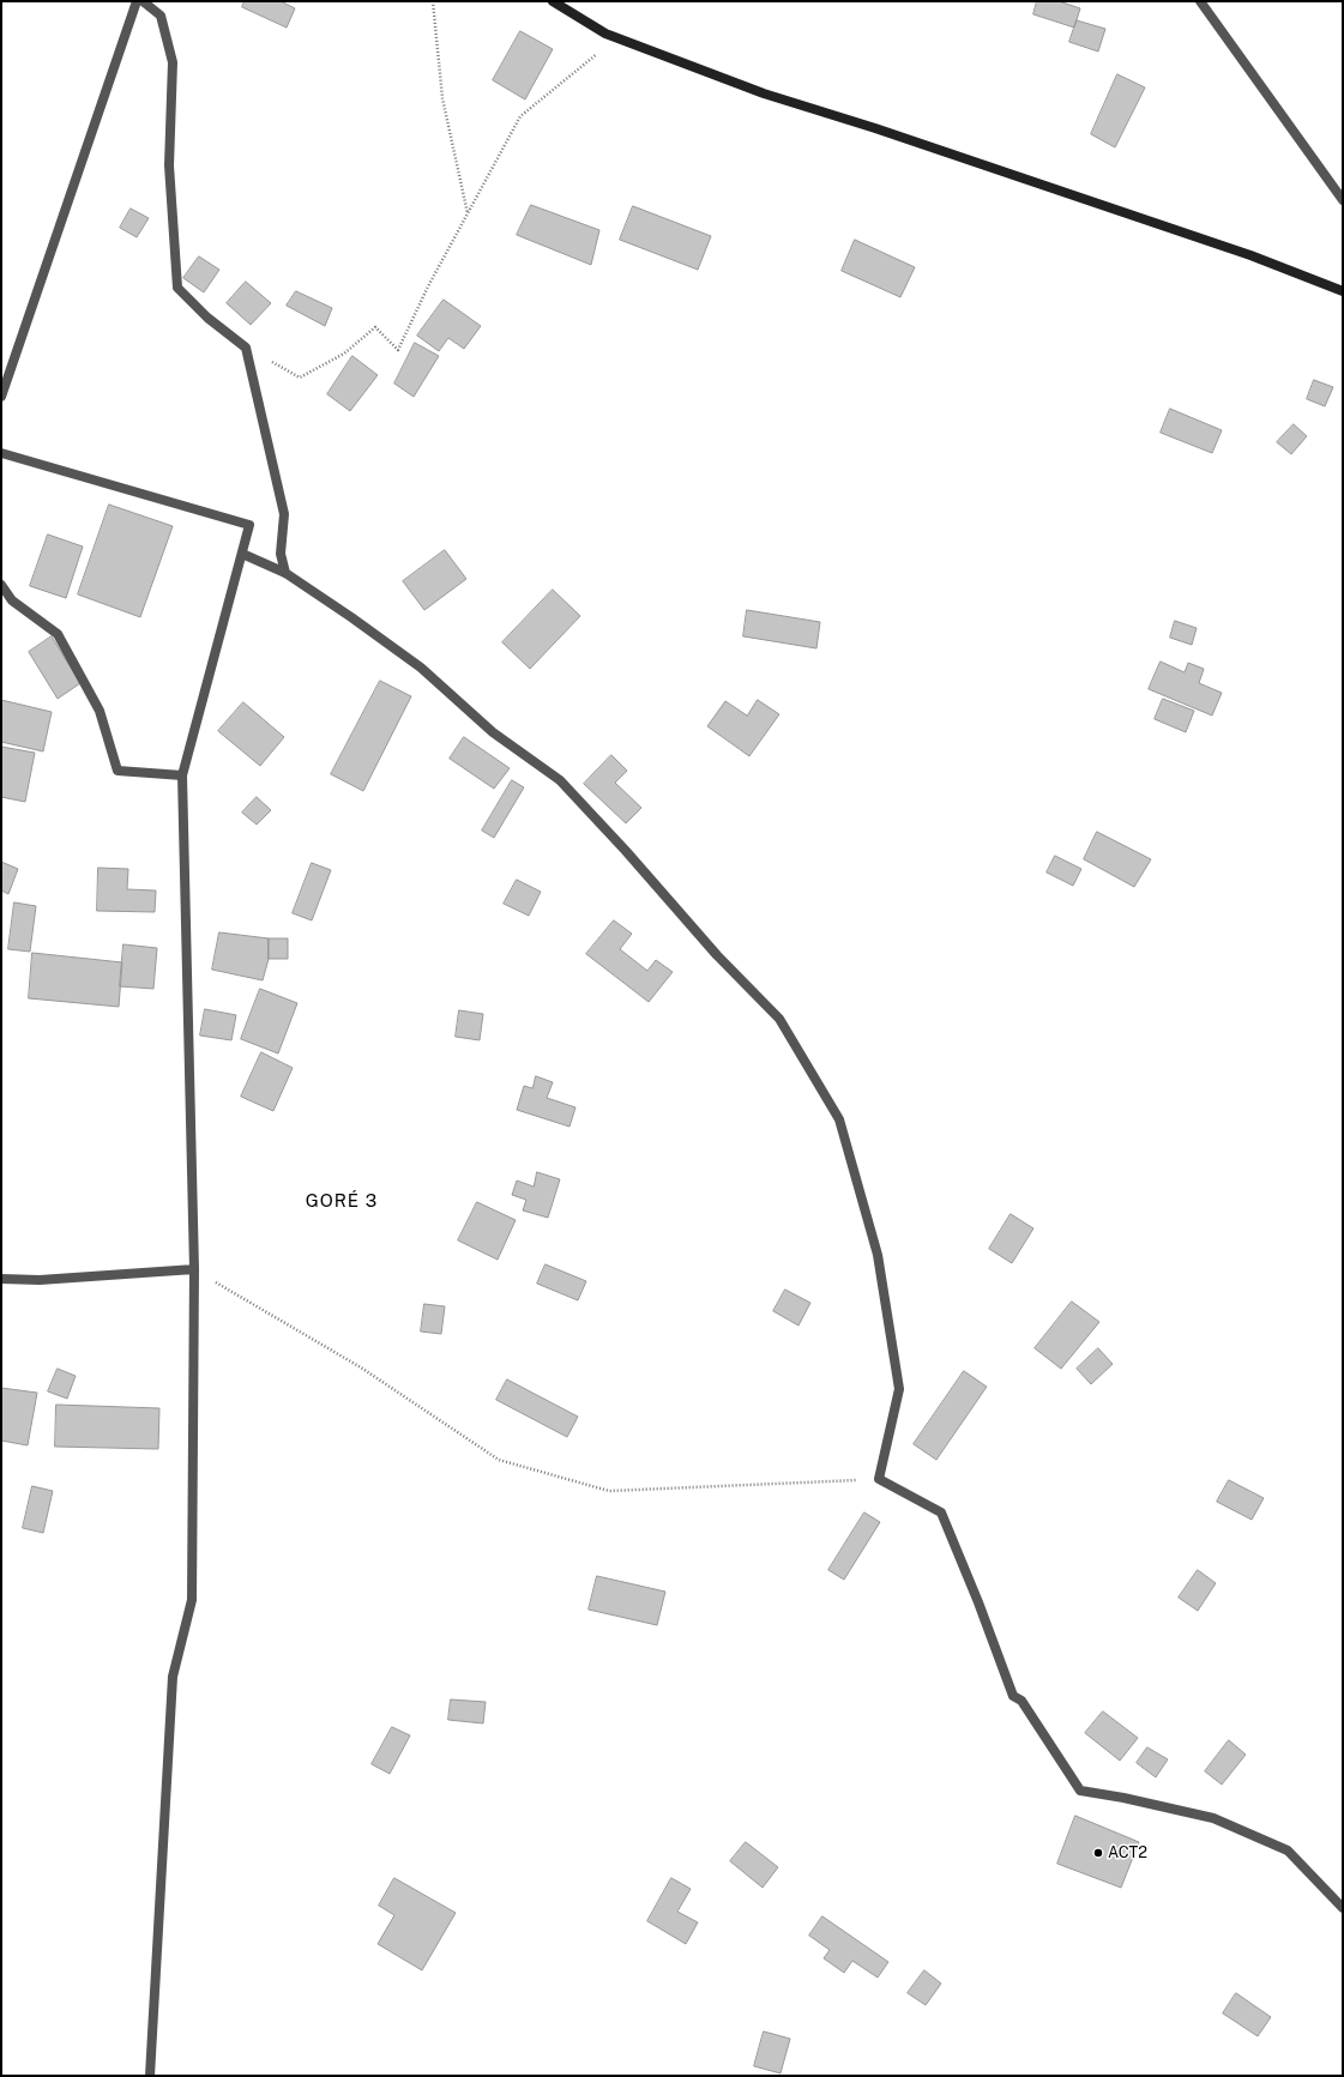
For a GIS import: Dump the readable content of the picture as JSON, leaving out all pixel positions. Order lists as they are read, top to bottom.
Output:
{
  "districts": ["GORÉ 3"],
  "places": ["ACT2"]
}
